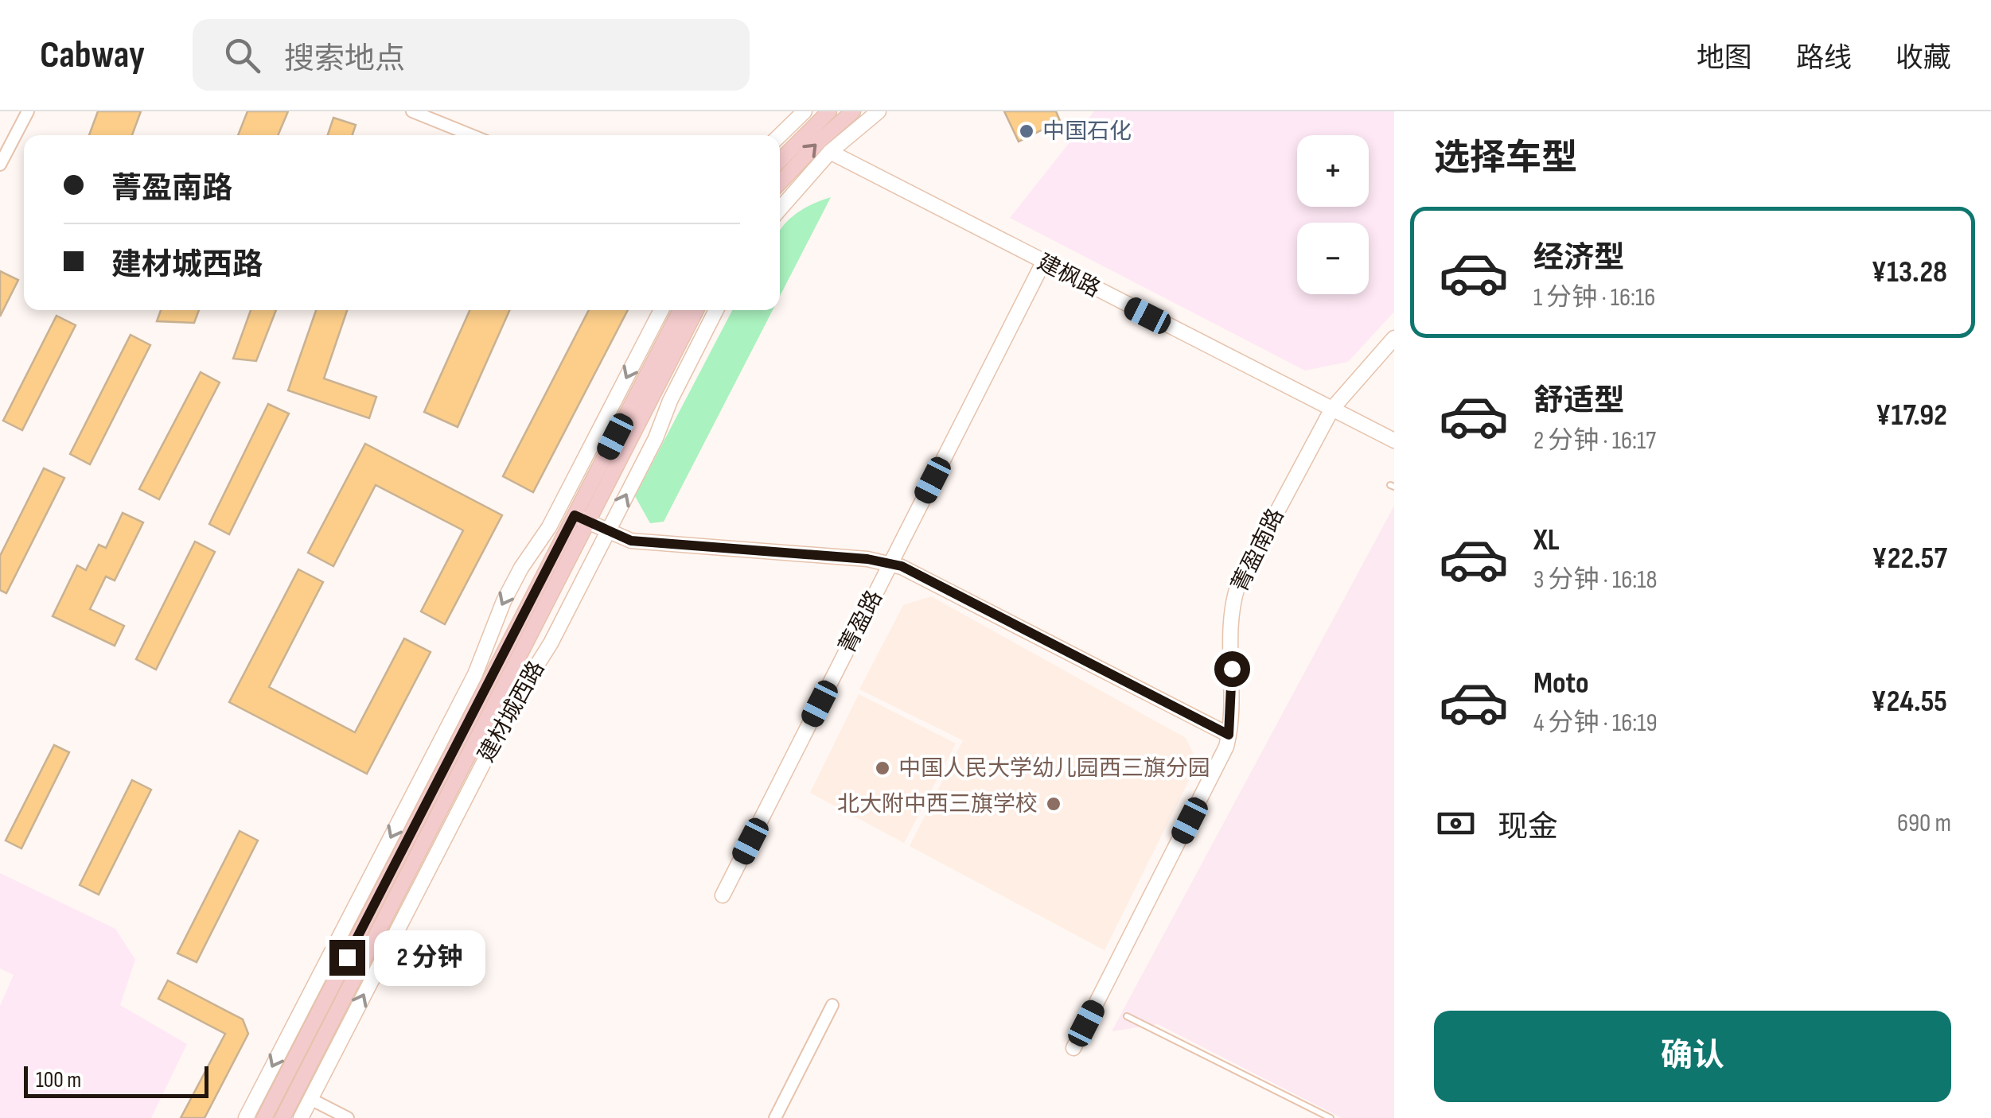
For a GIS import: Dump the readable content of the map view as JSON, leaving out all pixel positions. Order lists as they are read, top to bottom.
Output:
{
  "streets": {
    "main road": ["建材城西路"],
    "street": ["建枫路", "菁盈南路", "菁盈路"]
  },
  "crossings": [
    ["建枫路", "菁盈南路"],
    ["建枫路", "菁盈路"]
  ],
  "places": ["中国石化", "中国人民大学幼儿园西三旗分园", "北大附中西三旗学校"],
  "scale_bar": "100 m",
  "page": {
    "header": "Cabway",
    "search": "搜索地点",
    "nav": ["地图", "路线", "收藏"],
    "heading": "选择车型",
    "map_buttons": ["+", "−"],
    "banner": ["菁盈南路", "建材城西路"],
    "list": [
      {
        "name": "经济型",
        "note": "1 分钟 · 16:16",
        "value": "¥13.28"
      },
      {
        "name": "舒适型",
        "note": "2 分钟 · 16:17",
        "value": "¥17.92"
      },
      {
        "name": "XL",
        "note": "3 分钟 · 16:18",
        "value": "¥22.57"
      },
      {
        "name": "Moto",
        "note": "4 分钟 · 16:19",
        "value": "¥24.55"
      }
    ],
    "pay": ["现金", "690 m"],
    "bubble": "2 分钟",
    "buttons": "确认",
    "scale": "100 m"
  }
}
